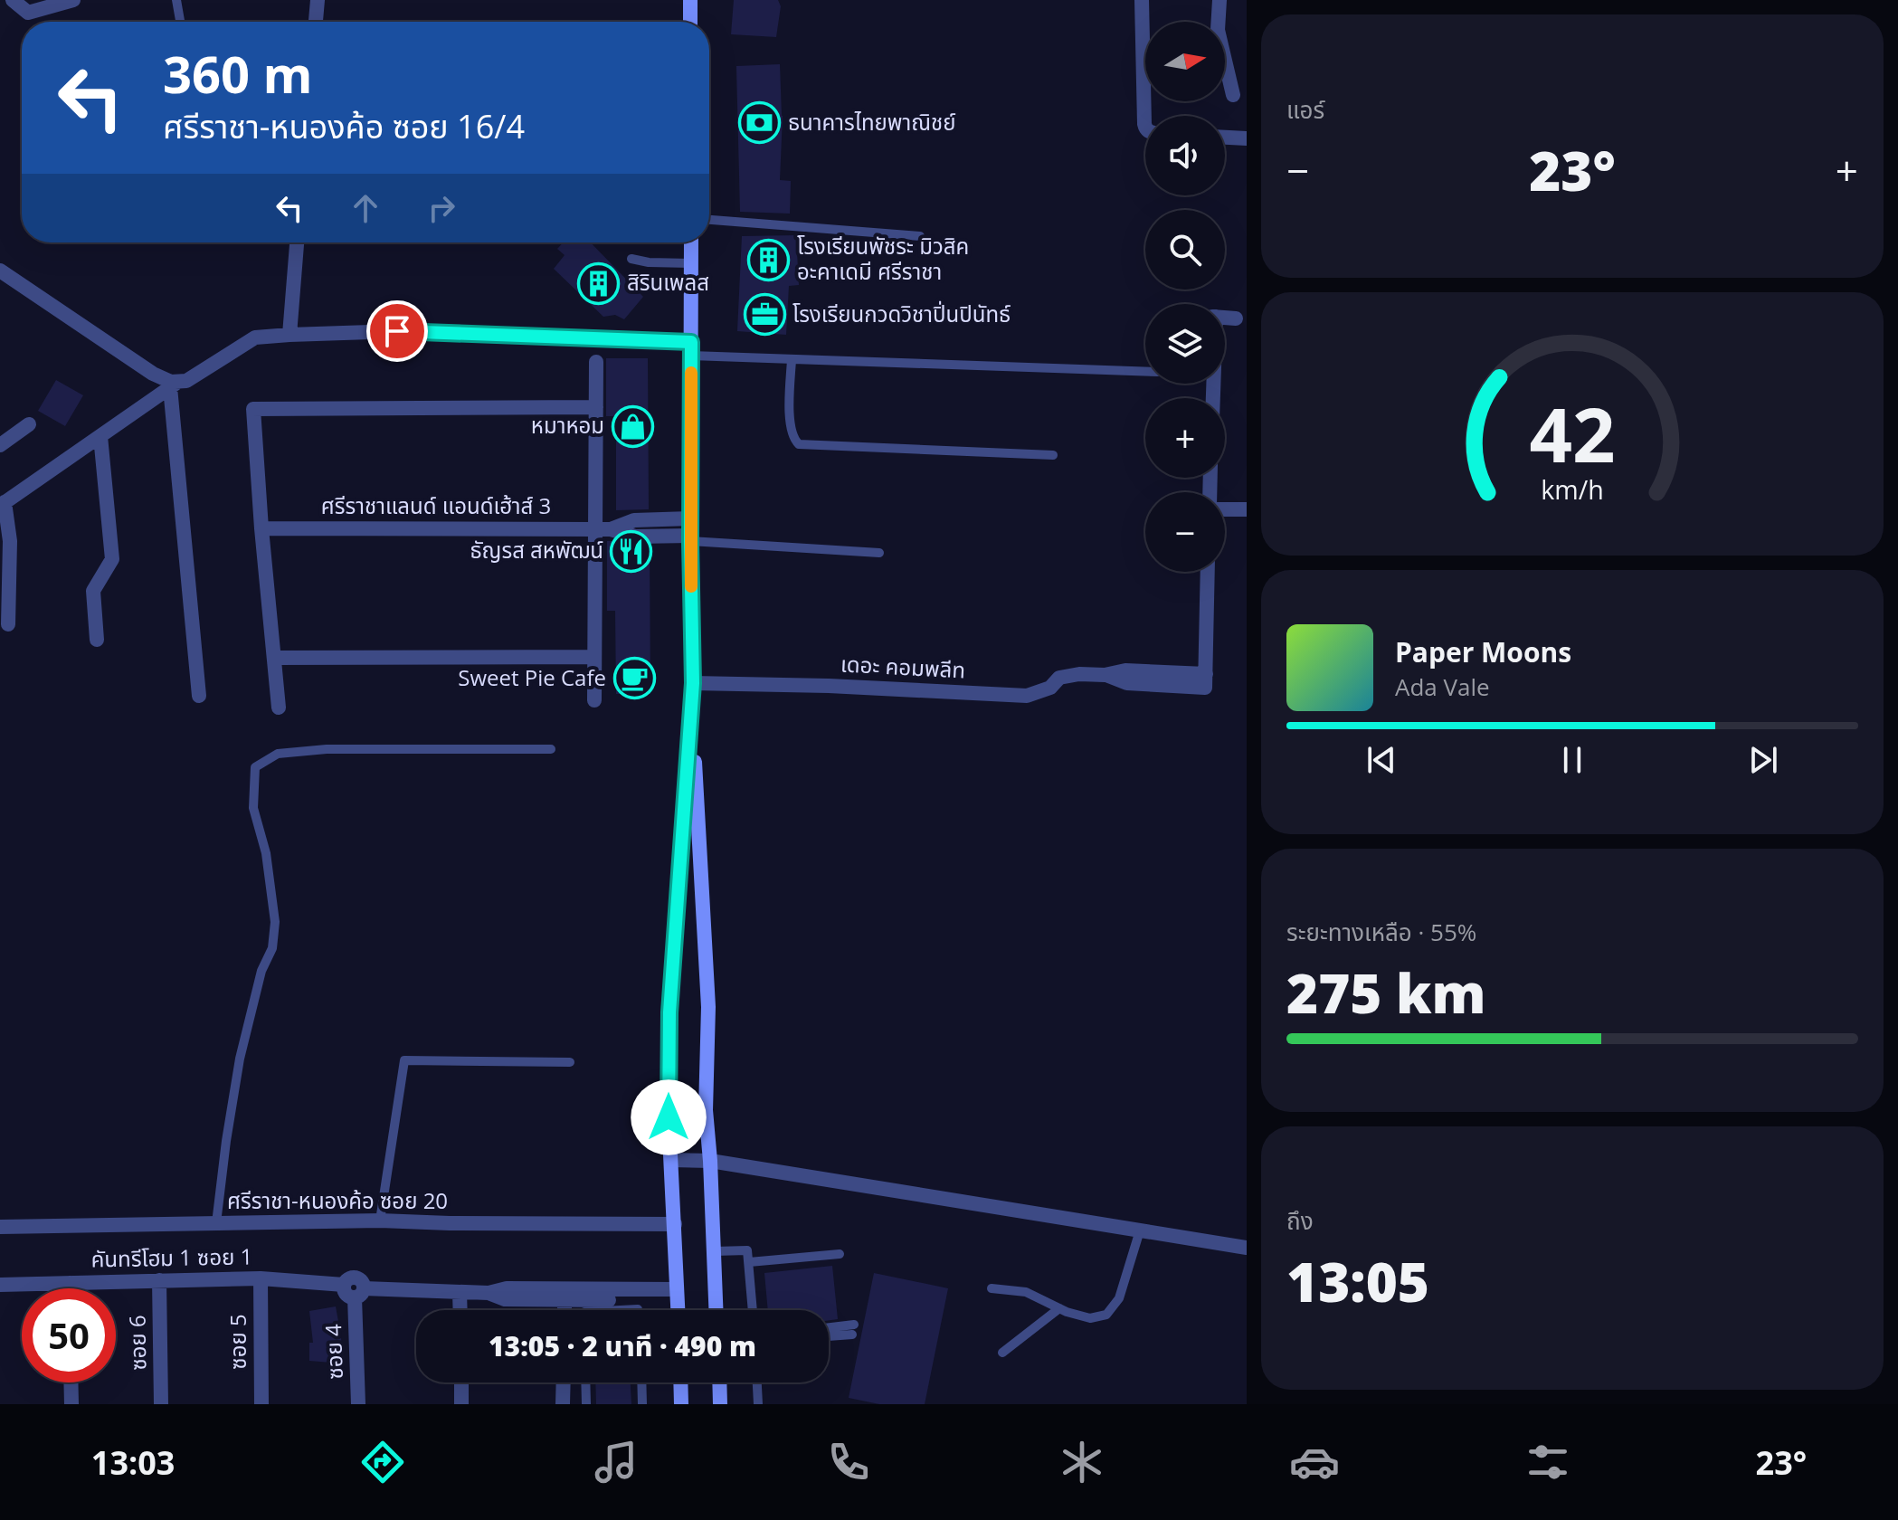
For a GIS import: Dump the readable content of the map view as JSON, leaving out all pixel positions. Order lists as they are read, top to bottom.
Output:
{
  "streets": {
    "street": [
      "ศรีราชาแลนด์ แอนด์เฮ้าส์ 3",
      "เดอะ คอมพลีท",
      "ศรีราชา-หนองค้อ ซอย 20",
      "คันทรีโฮม 1 ซอย 1",
      "ซอย 5",
      "ซอย 6",
      "ซอย 4"
    ]
  },
  "crossings": [
    ["คันทรีโฮม 1 ซอย 1", "ซอย 5"],
    ["คันทรีโฮม 1 ซอย 1", "ซอย 6"],
    ["คันทรีโฮม 1 ซอย 1", "ซอย 4"]
  ],
  "places": {
    "bank": ["ธนาคารไทยพาณิชย์"],
    "building": ["โรงเรียนพัชระ มิวสิค อะคาเดมี ศรีราชา", "สิรินเพลส"],
    "office": ["โรงเรียนกวดวิชาปิ่นปินัทธ์"],
    "shop": ["หมาหอม"],
    "restaurant": ["ธัญรส สหพัฒน์"],
    "cafe": ["Sweet Pie Cafe"]
  },
  "north": "right",
  "page": {
    "tile": [
      "แอร์",
      ["ระยะทางเหลือ · 55%", "275 km"],
      ["ถึง", "13:05"]
    ],
    "map_buttons": ["+", "−"],
    "turn": ["360 m", "ศรีราชา-หนองค้อ ซอย 16/4"],
    "heat": ["−", "23°", "+"],
    "song": ["Paper Moons", "Ada Vale"],
    "limit": "50",
    "trip": "13:05 · 2 นาที · 490 m",
    "tabs": ["13:03", "23°"],
    "gauge": ["42", "km/h"]
  }
}
